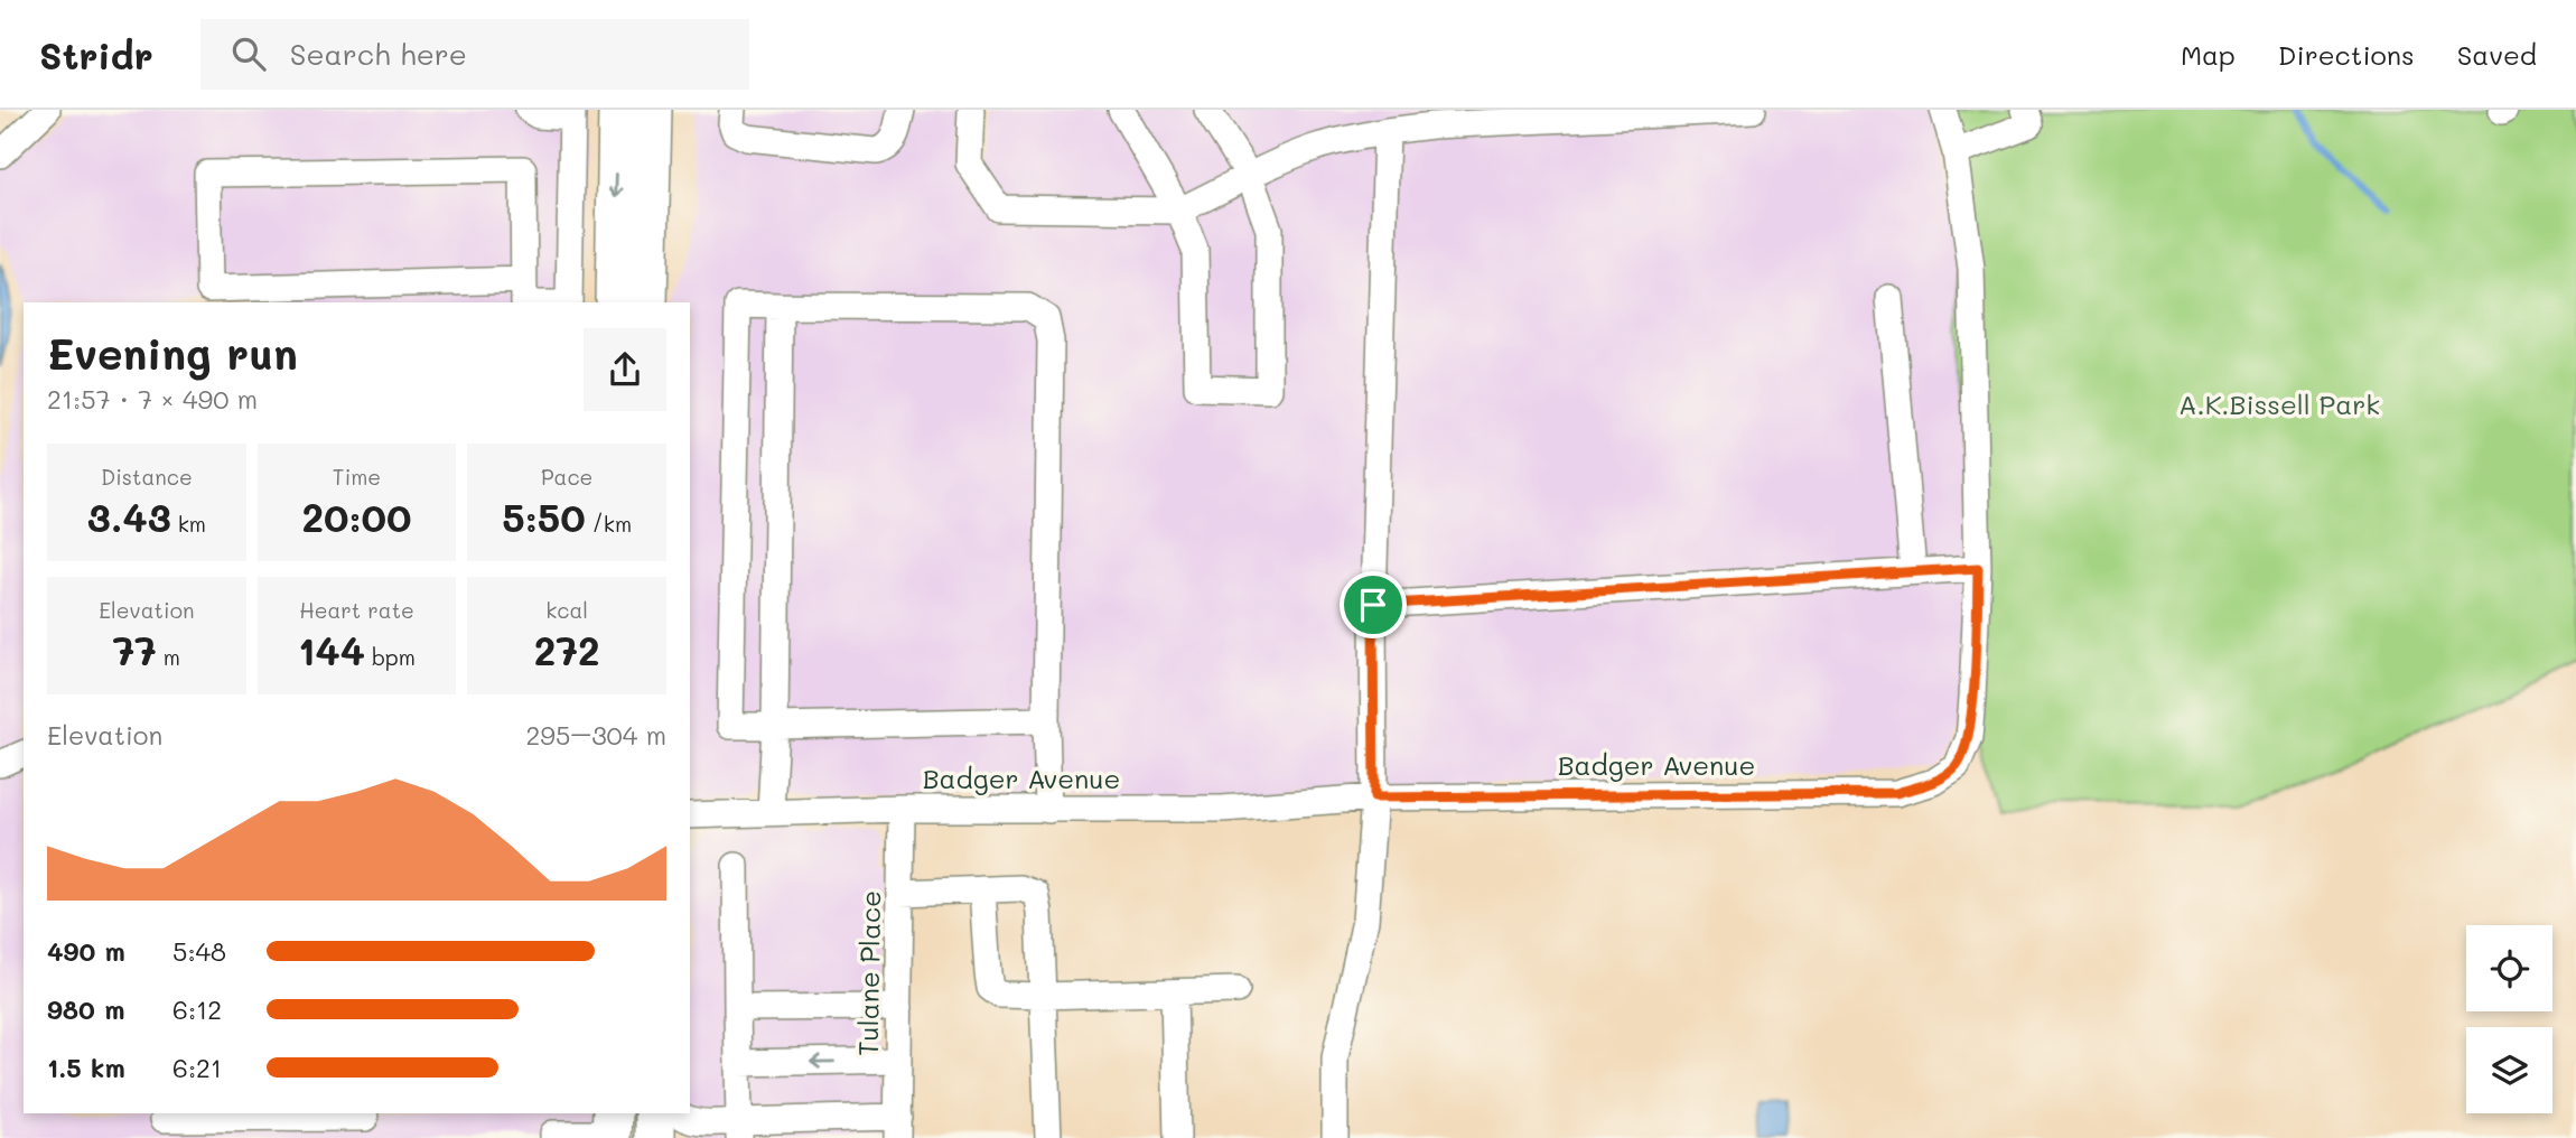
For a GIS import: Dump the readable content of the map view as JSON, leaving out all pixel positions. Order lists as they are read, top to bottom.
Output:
{
  "streets": {
    "street": ["Badger Avenue", "Tulane Place"]
  },
  "crossings": [
    ["Badger Avenue", "Tulane Place"]
  ],
  "parks": ["A.K.Bissell Park"],
  "page": {
    "header": "Stridr",
    "search": "Search here",
    "nav": ["Map", "Directions", "Saved"],
    "heading": ["Evening run", "21:57 · 7 × 490 m"],
    "stats": [
      ["Distance", "3.43 km"],
      ["Time", "20:00"],
      ["Pace", "5:50 /km"],
      ["Elevation", "77 m"],
      ["Heart rate", "144 bpm"],
      ["kcal", "272"]
    ],
    "chart": ["Elevation", "295–304 m"],
    "list": [
      {
        "name": "490 m",
        "note": "5:48"
      },
      {
        "name": "980 m",
        "note": "6:12"
      },
      {
        "name": "1.5 km",
        "note": "6:21"
      }
    ]
  }
}
